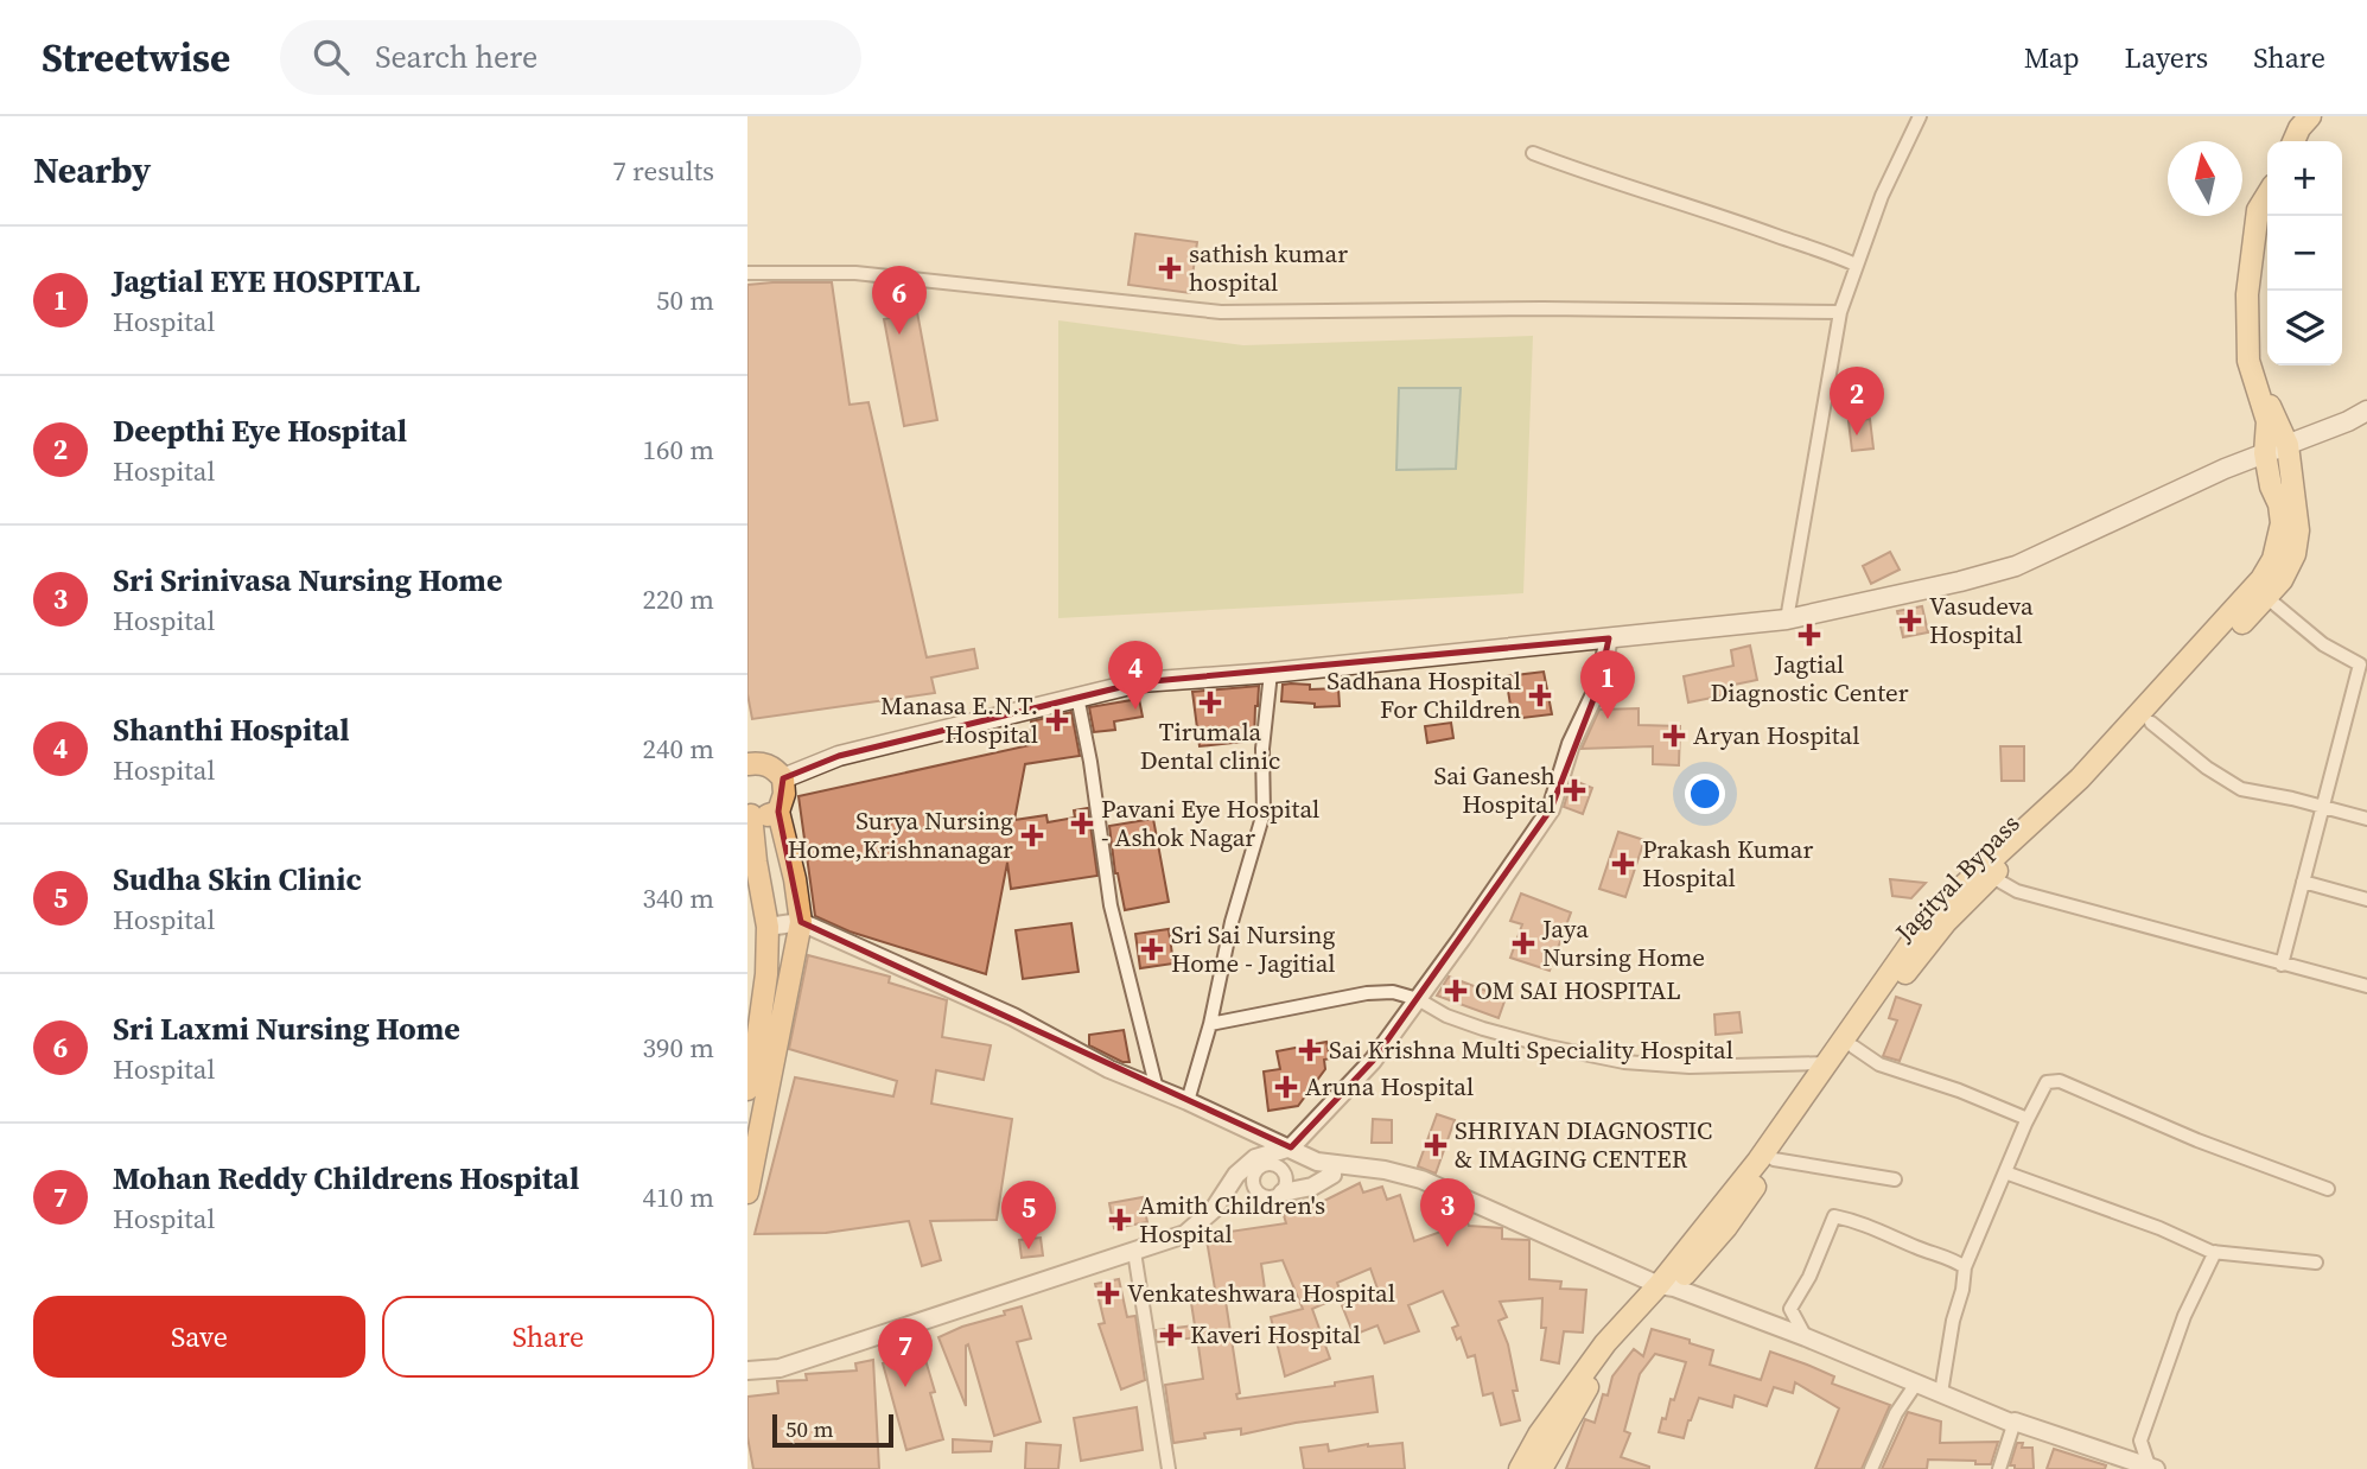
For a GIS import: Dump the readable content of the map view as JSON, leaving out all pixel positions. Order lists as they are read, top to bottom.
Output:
{
  "streets": {
    "main road": ["Jagityal Bypass"]
  },
  "places": {
    "health": [
      "sathish kumar hospital",
      "Vasudeva Hospital",
      "Jagtial Diagnostic Center",
      "Sadhana Hospital For Children",
      "Tirumala Dental clinic",
      "Manasa E.N.T. Hospital",
      "Aryan Hospital",
      "Sai Ganesh Hospital",
      "Pavani Eye Hospital - Ashok Nagar",
      "Surya Nursing Home,Krishnanagar",
      "Prakash Kumar Hospital",
      "Jaya Nursing Home",
      "Sri Sai Nursing Home - Jagitial",
      "OM SAI HOSPITAL",
      "Sai Krishna Multi Speciality Hospital",
      "Aruna Hospital",
      "SHRIYAN DIAGNOSTIC & IMAGING CENTER",
      "Amith Children's Hospital",
      "Venkateshwara Hospital",
      "Kaveri Hospital"
    ]
  },
  "scale_bar": "50 m",
  "north": "top",
  "page": {
    "header": "Streetwise",
    "search": "Search here",
    "nav": ["Map", "Layers", "Share"],
    "heading": ["Nearby", "7 results"],
    "map_buttons": ["+", "−"],
    "list": [
      {
        "mark": "1",
        "name": "Jagtial EYE HOSPITAL",
        "note": "Hospital",
        "value": "50 m"
      },
      {
        "mark": "2",
        "name": "Deepthi Eye Hospital",
        "note": "Hospital",
        "value": "160 m"
      },
      {
        "mark": "3",
        "name": "Sri Srinivasa Nursing Home",
        "note": "Hospital",
        "value": "220 m"
      },
      {
        "mark": "4",
        "name": "Shanthi Hospital",
        "note": "Hospital",
        "value": "240 m"
      },
      {
        "mark": "5",
        "name": "Sudha Skin Clinic",
        "note": "Hospital",
        "value": "340 m"
      },
      {
        "mark": "6",
        "name": "Sri Laxmi Nursing Home",
        "note": "Hospital",
        "value": "390 m"
      },
      {
        "mark": "7",
        "name": "Mohan Reddy Childrens Hospital",
        "note": "Hospital",
        "value": "410 m"
      }
    ],
    "pins": [
      "6",
      "2",
      "4",
      "1",
      "3",
      "5",
      "7"
    ],
    "buttons": ["Save", "Share"],
    "scale": "50 m"
  }
}
